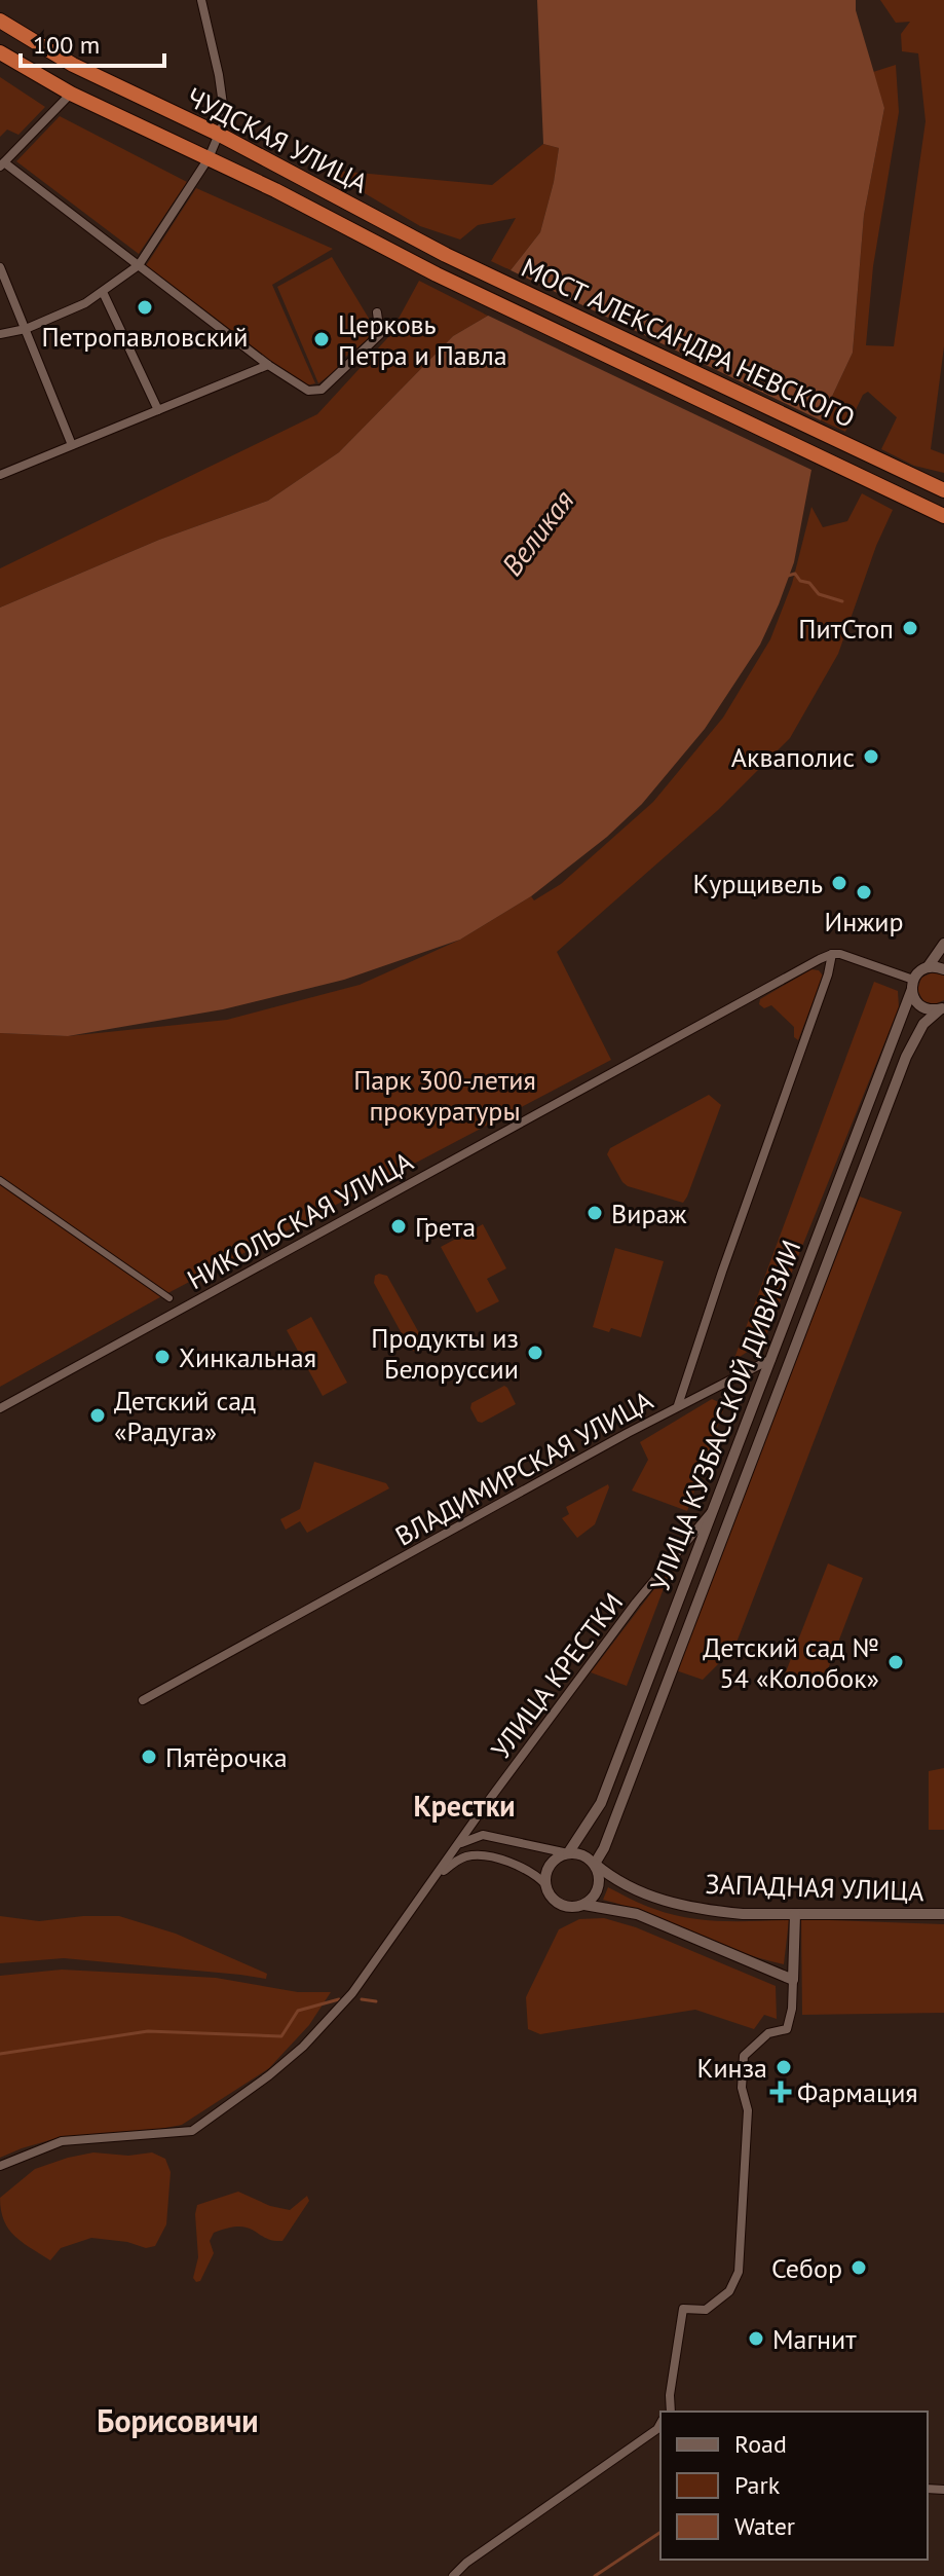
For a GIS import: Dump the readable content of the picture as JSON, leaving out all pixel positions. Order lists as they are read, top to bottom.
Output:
{
  "streets": {
    "highway": ["ЧУДСКАЯ УЛИЦА", "МОСТ АЛЕКСАНДРА НЕВСКОГО"],
    "street": [
      "НИКОЛЬСКАЯ УЛИЦА",
      "УЛИЦА КУЗБАССКОЙ ДИВИЗИИ",
      "ВЛАДИМИРСКАЯ УЛИЦА",
      "УЛИЦА КРЕСТКИ",
      "ЗАПАДНАЯ УЛИЦА"
    ]
  },
  "crossings": [
    ["ЧУДСКАЯ УЛИЦА", "МОСТ АЛЕКСАНДРА НЕВСКОГО"],
    ["НИКОЛЬСКАЯ УЛИЦА", "ВЛАДИМИРСКАЯ УЛИЦА"],
    ["УЛИЦА КУЗБАССКОЙ ДИВИЗИИ", "УЛИЦА КРЕСТКИ"],
    ["УЛИЦА КУЗБАССКОЙ ДИВИЗИИ", "ЗАПАДНАЯ УЛИЦА"]
  ],
  "districts": ["Крестки", "Борисовичи"],
  "water": ["Великая"],
  "parks": ["Парк 300-летия прокуратуры"],
  "places": {
    "other": [
      "Петропавловский",
      "Церковь Петра и Павла",
      "ПитСтоп",
      "Акваполис",
      "Курщивель",
      "Инжир",
      "Вираж",
      "Грета",
      "Продукты из Белоруссии",
      "Хинкальная",
      "Детский сад «Радуга»",
      "Детский сад № 54 «Колобок»",
      "Пятёрочка",
      "Кинза",
      "Себор",
      "Магнит"
    ],
    "health": ["Фармация"]
  },
  "legend": ["Road", "Park", "Water"],
  "scale_bar": "100 m"
}
